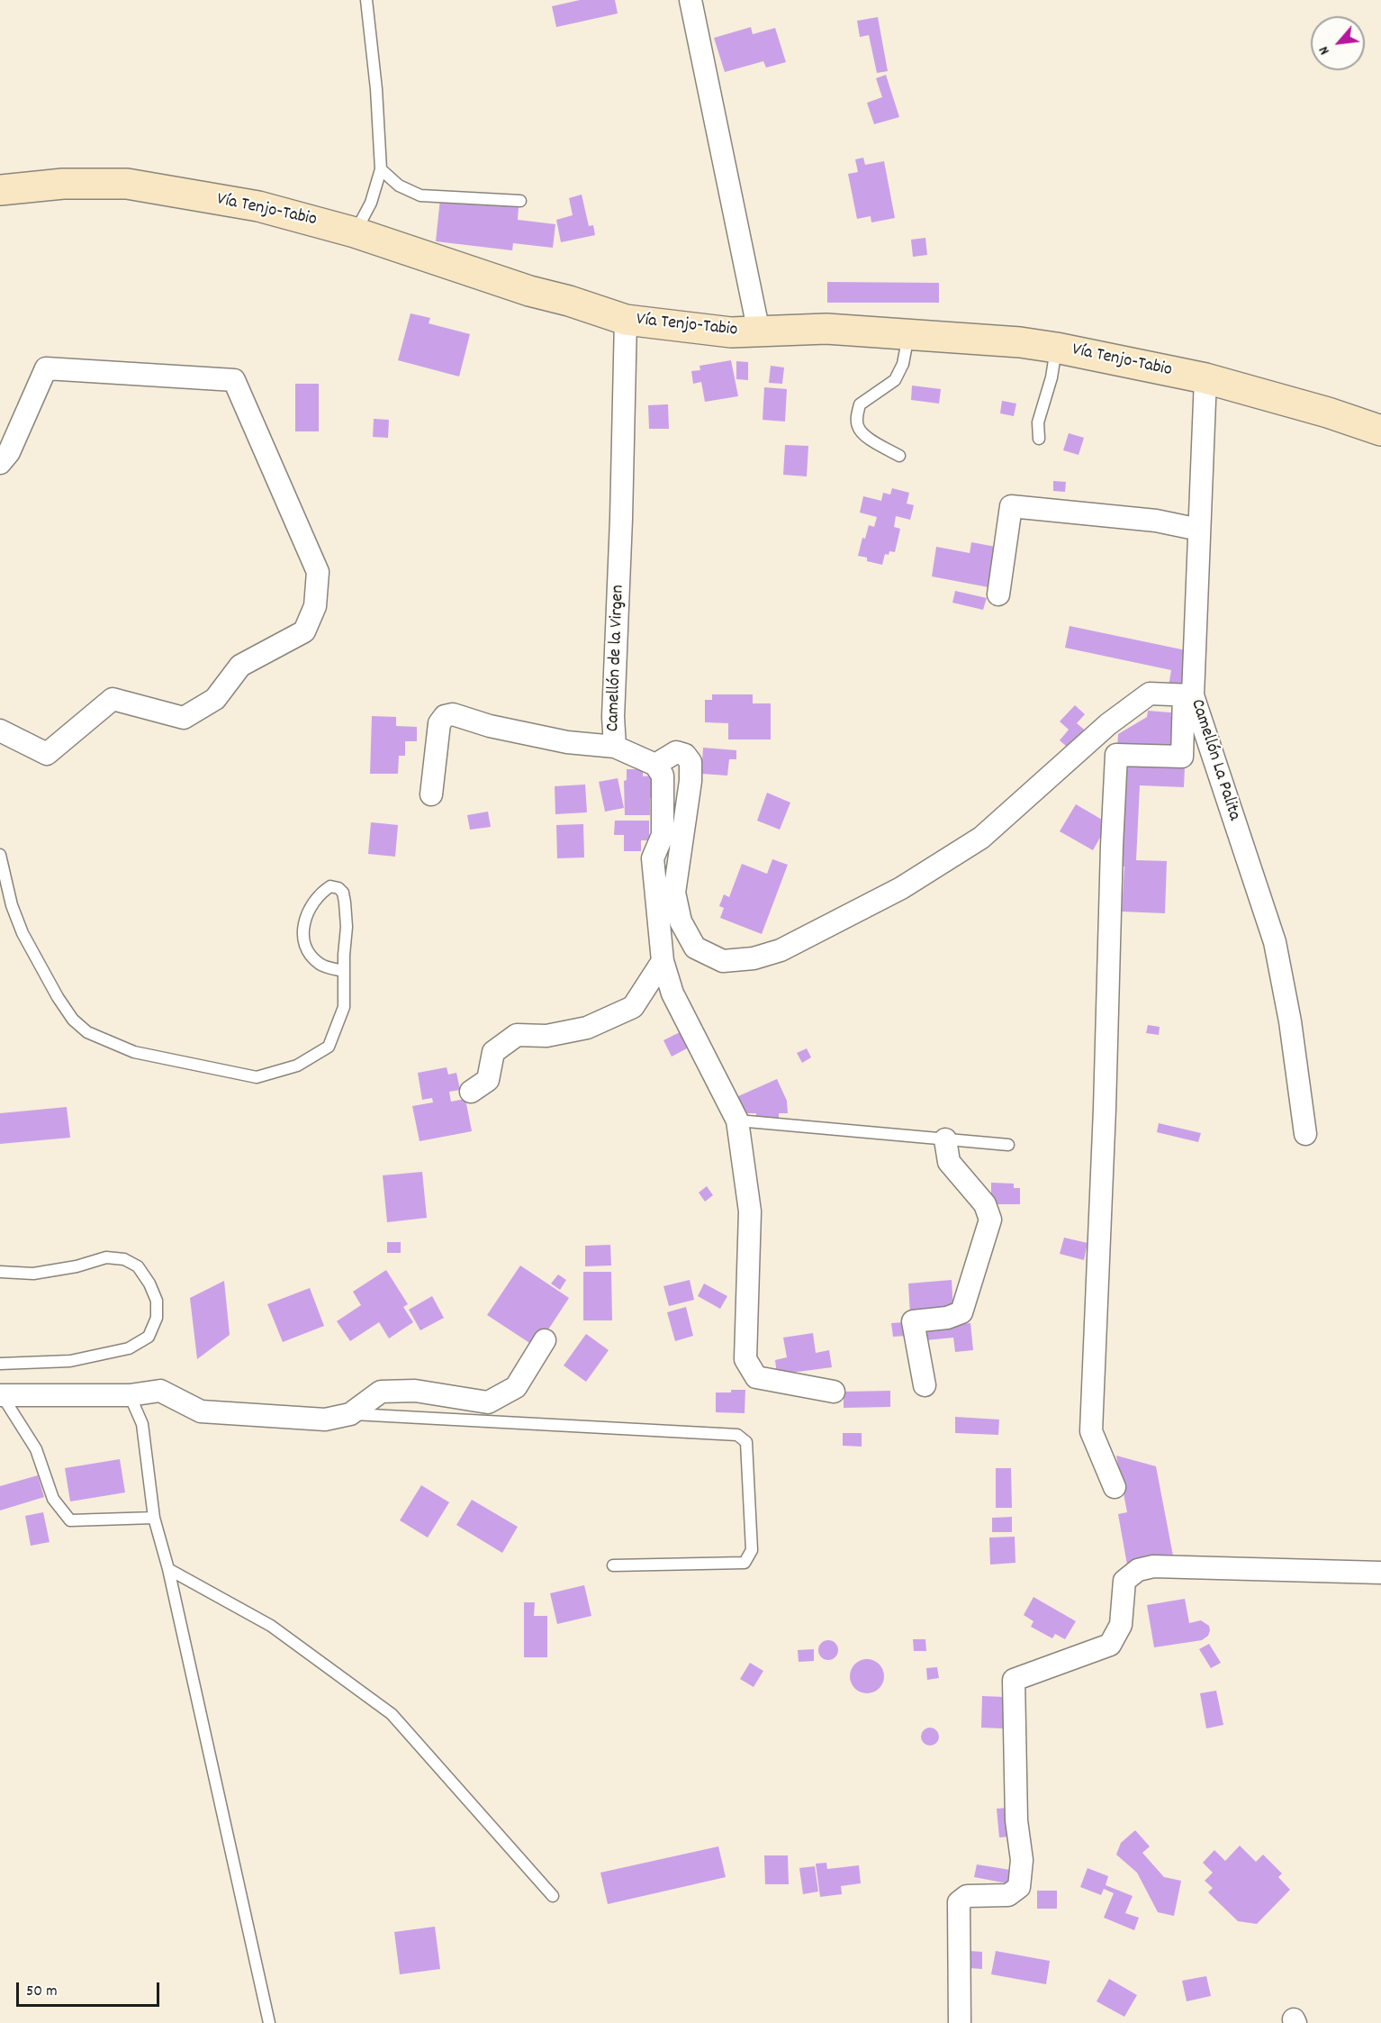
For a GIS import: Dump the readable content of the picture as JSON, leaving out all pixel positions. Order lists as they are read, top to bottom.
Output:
{
  "streets": {
    "main road": ["Vía Tenjo-Tabio"],
    "street": ["Camellón de la Virgen", "Camellón La Palita"]
  },
  "crossings": [
    ["Vía Tenjo-Tabio", "Camellón de la Virgen"],
    ["Vía Tenjo-Tabio", "Camellón La Palita"]
  ],
  "scale_bar": "50 m",
  "north": "bottom left"
}
